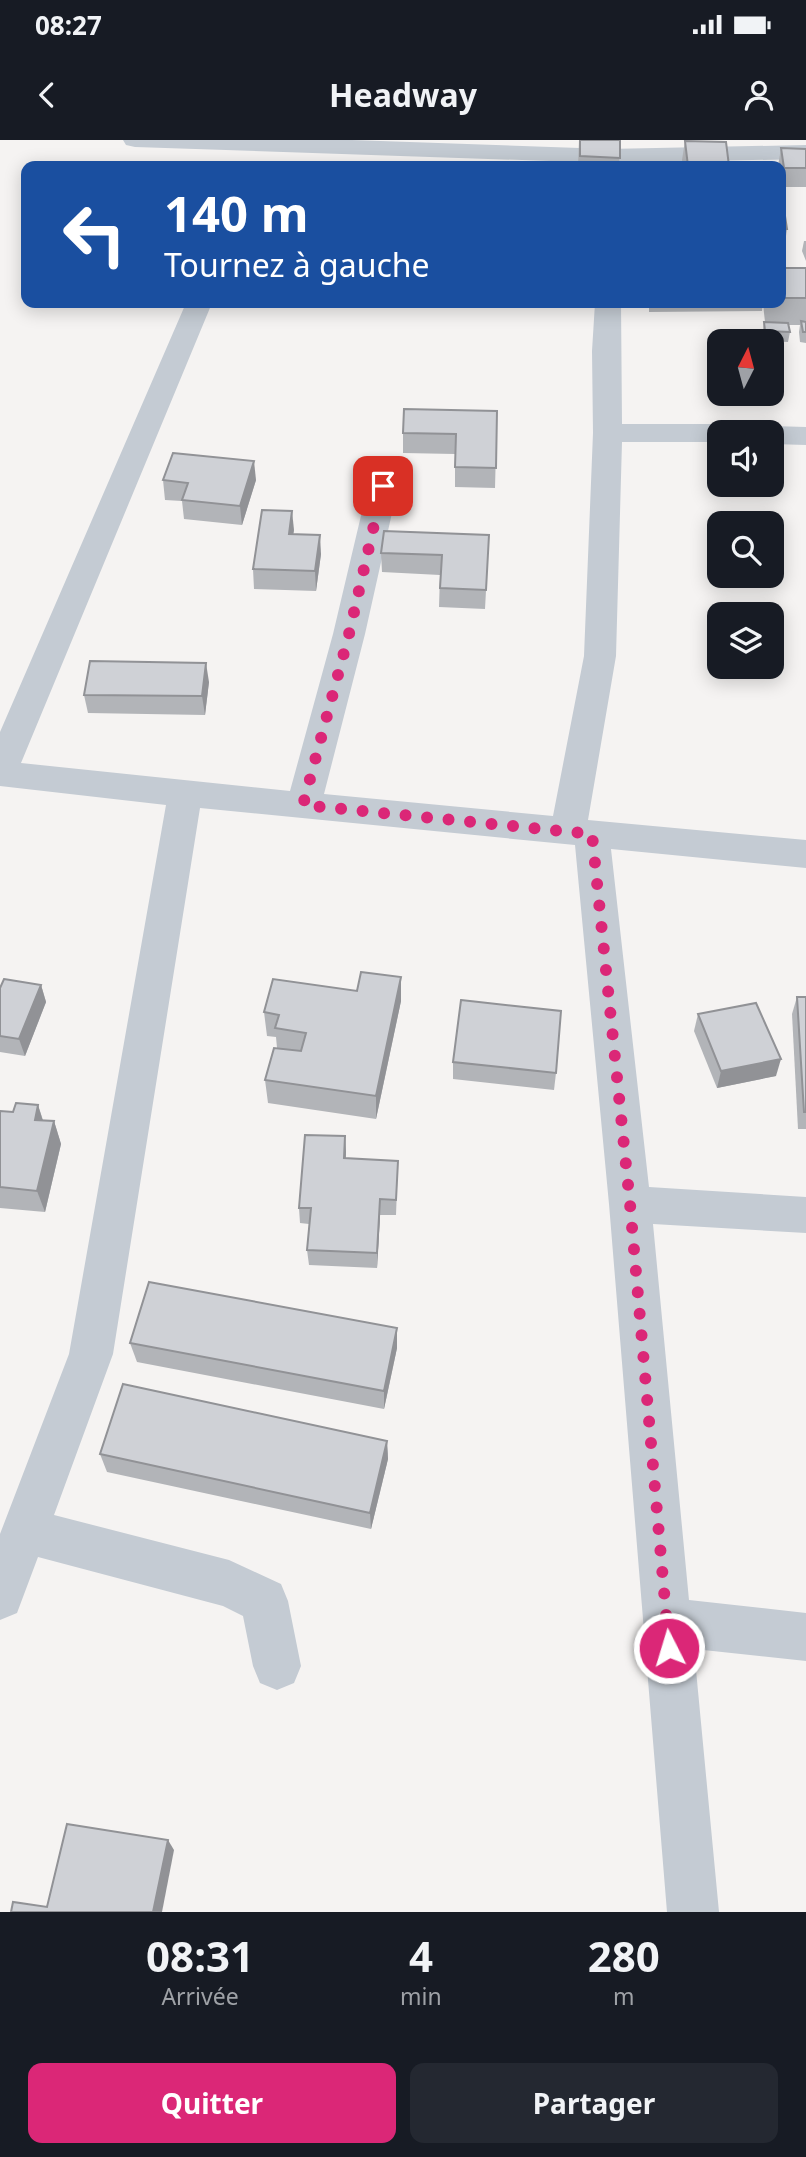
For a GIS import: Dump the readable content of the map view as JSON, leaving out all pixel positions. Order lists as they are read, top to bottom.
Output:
{
  "north": "top",
  "page": {
    "status": "08:27",
    "header": "Headway",
    "turn": ["140 m", "Tournez à gauche"],
    "eta": [
      "08:31",
      "Arrivée",
      "4",
      "min",
      "280",
      "m"
    ],
    "buttons": ["Quitter", "Partager"]
  }
}
